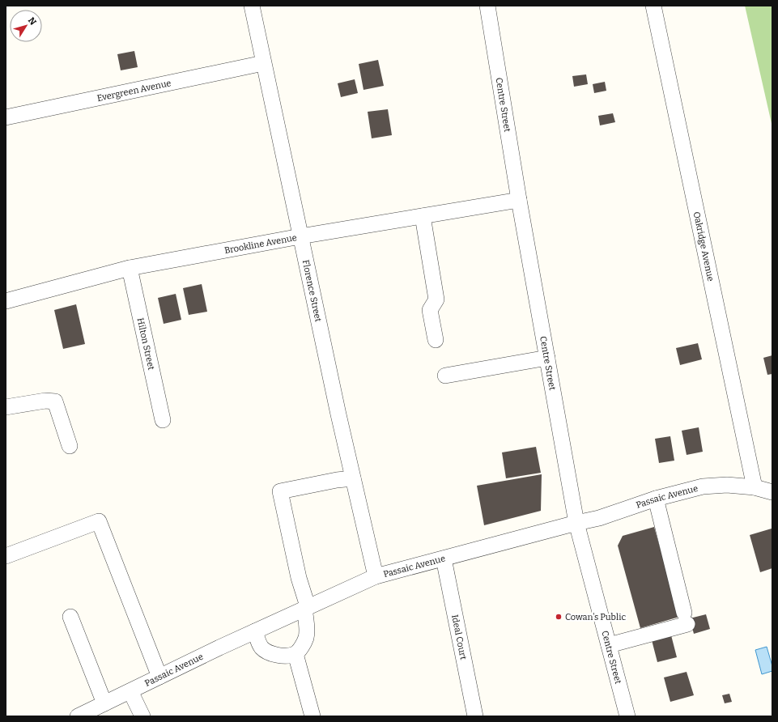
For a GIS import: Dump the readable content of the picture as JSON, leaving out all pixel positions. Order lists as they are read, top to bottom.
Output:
{
  "streets": {
    "street": [
      "Evergreen Avenue",
      "Centre Street",
      "Brookline Avenue",
      "Oakridge Avenue",
      "Florence Street",
      "Hilton Street",
      "Passaic Avenue",
      "Ideal Court"
    ]
  },
  "crossings": [
    ["Evergreen Avenue", "Florence Street"],
    ["Centre Street", "Brookline Avenue"],
    ["Centre Street", "Passaic Avenue"],
    ["Brookline Avenue", "Florence Street"],
    ["Brookline Avenue", "Hilton Street"],
    ["Oakridge Avenue", "Passaic Avenue"],
    ["Florence Street", "Passaic Avenue"],
    ["Passaic Avenue", "Ideal Court"]
  ],
  "places": ["Cowan's Public"],
  "north": "top right"
}
